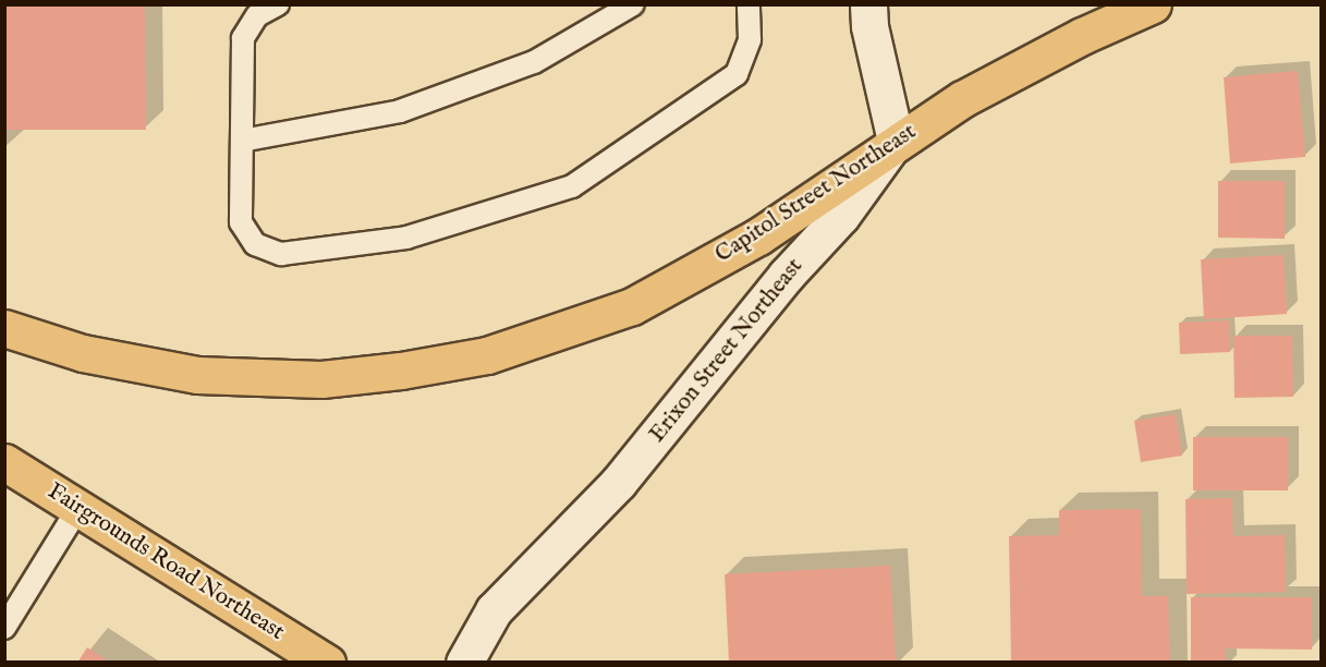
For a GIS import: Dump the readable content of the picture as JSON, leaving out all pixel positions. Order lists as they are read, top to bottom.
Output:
{
  "streets": {
    "main road": ["Capitol Street Northeast", "Fairgrounds Road Northeast"],
    "street": ["Erixon Street Northeast"]
  },
  "crossings": [
    ["Capitol Street Northeast", "Erixon Street Northeast"]
  ]
}
